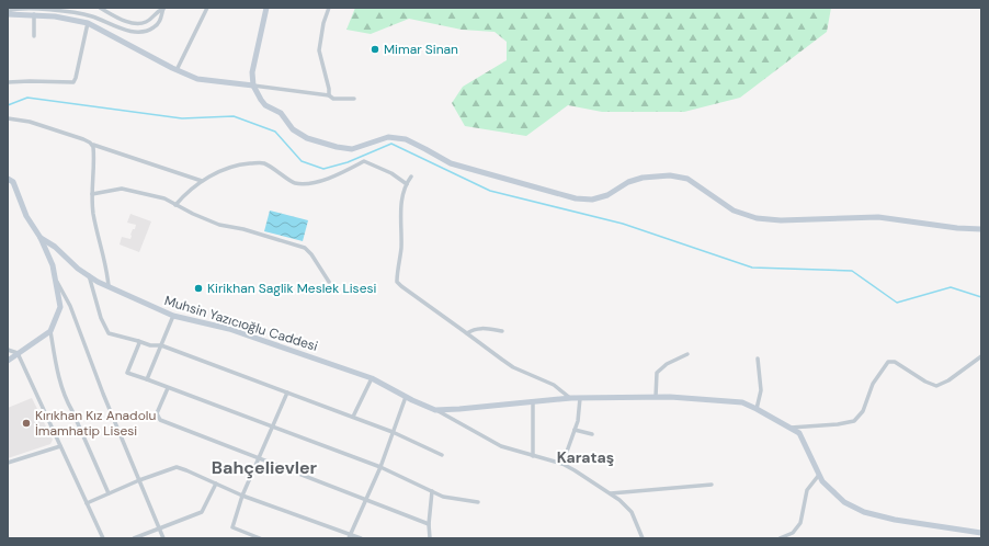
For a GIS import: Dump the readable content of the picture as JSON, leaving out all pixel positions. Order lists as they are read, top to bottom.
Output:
{
  "streets": {
    "street": ["Muhsin Yazıcıoğlu Caddesi"]
  },
  "districts": ["Karataş", "Bahçelievler"],
  "places": ["Mimar Sinan", "Kirikhan Saglik Meslek Lisesi", "Kırıkhan Kız Anadolu İmamhatip Lisesi"]
}
